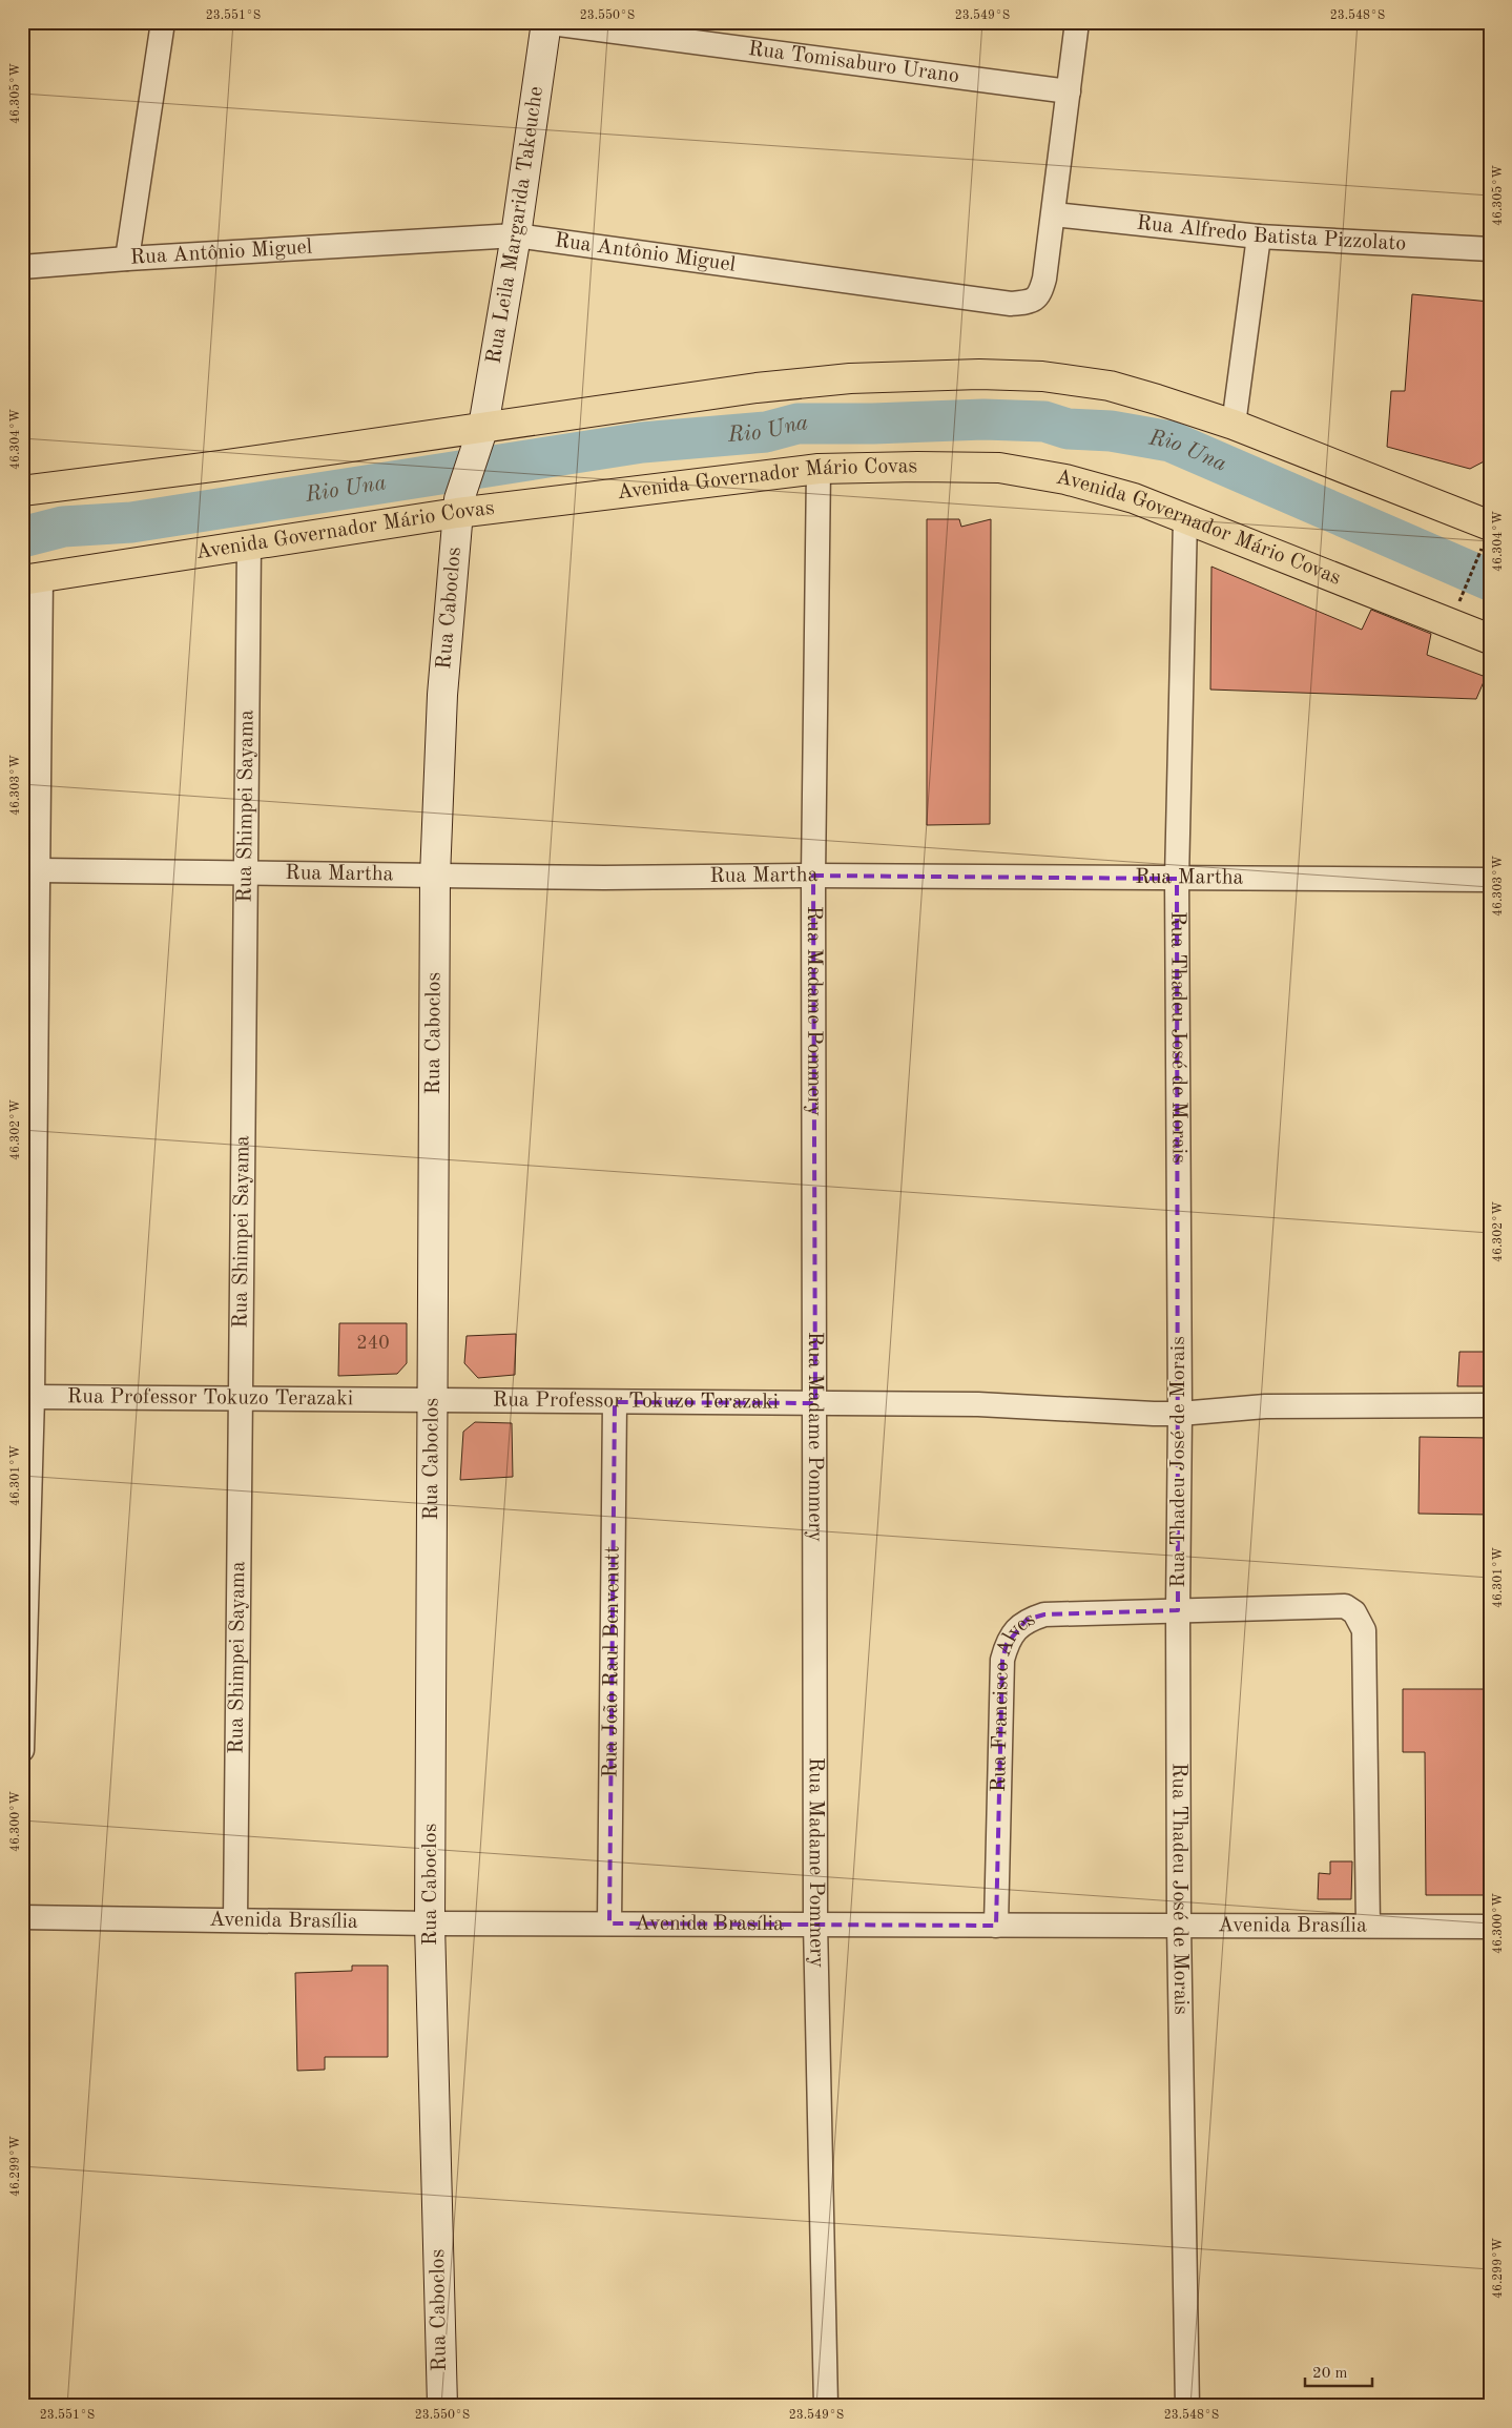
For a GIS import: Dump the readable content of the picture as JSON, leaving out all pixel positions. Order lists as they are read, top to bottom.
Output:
{
  "streets": {
    "highway": ["Avenida Governador Mário Covas"],
    "street": [
      "Rua Tomisaburo Urano",
      "Rua Leila Margarida Takeuche",
      "Rua Alfredo Batista Pizzolato",
      "Rua Antônio Miguel",
      "Rua Caboclos",
      "Rua Shimpei Sayama",
      "Rua Martha",
      "Rua Madame Pommery",
      "Rua Thadeu José de Morais",
      "Rua Professor Tokuzo Terazaki",
      "Rua João Raul Benvenutt",
      "Rua Francisco Alves",
      "Avenida Brasília"
    ]
  },
  "crossings": [
    ["Rua Tomisaburo Urano", "Rua Leila Margarida Takeuche"],
    ["Rua Leila Margarida Takeuche", "Rua Antônio Miguel"],
    ["Rua Leila Margarida Takeuche", "Rua Caboclos"],
    ["Rua Alfredo Batista Pizzolato", "Rua Antônio Miguel"],
    ["Avenida Governador Mário Covas", "Rua Caboclos"],
    ["Avenida Governador Mário Covas", "Rua Shimpei Sayama"],
    ["Avenida Governador Mário Covas", "Rua Madame Pommery"],
    ["Avenida Governador Mário Covas", "Rua Thadeu José de Morais"],
    ["Rua Caboclos", "Rua Martha"],
    ["Rua Caboclos", "Rua Professor Tokuzo Terazaki"],
    ["Rua Caboclos", "Avenida Brasília"],
    ["Rua Shimpei Sayama", "Rua Martha"],
    ["Rua Shimpei Sayama", "Rua Professor Tokuzo Terazaki"],
    ["Rua Shimpei Sayama", "Avenida Brasília"],
    ["Rua Martha", "Rua Madame Pommery"],
    ["Rua Martha", "Rua Thadeu José de Morais"],
    ["Rua Madame Pommery", "Rua Professor Tokuzo Terazaki"],
    ["Rua Madame Pommery", "Avenida Brasília"],
    ["Rua Thadeu José de Morais", "Rua Professor Tokuzo Terazaki"],
    ["Rua Thadeu José de Morais", "Rua Francisco Alves"],
    ["Rua Thadeu José de Morais", "Avenida Brasília"],
    ["Rua Professor Tokuzo Terazaki", "Rua João Raul Benvenutt"],
    ["Rua João Raul Benvenutt", "Avenida Brasília"],
    ["Rua Francisco Alves", "Avenida Brasília"]
  ],
  "water": ["Rio Una"],
  "house_numbers": ["240"],
  "scale_bar": "20 m",
  "coordinates": [
    "23.551°S",
    "23.550°S",
    "23.549°S",
    "23.548°S",
    "46.305°W",
    "46.304°W",
    "46.303°W",
    "46.302°W",
    "46.301°W",
    "46.300°W",
    "46.299°W"
  ]
}
